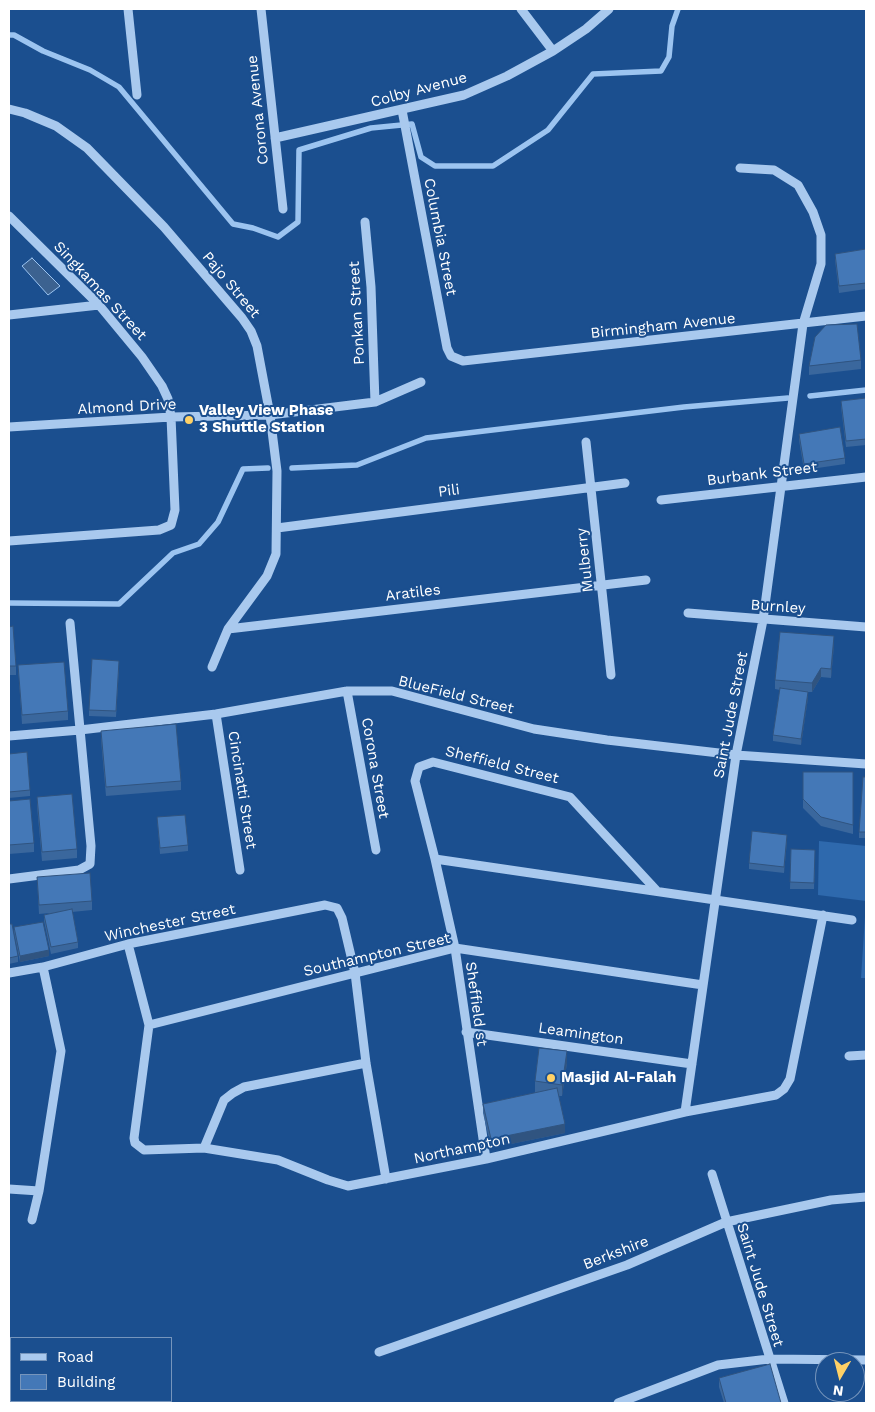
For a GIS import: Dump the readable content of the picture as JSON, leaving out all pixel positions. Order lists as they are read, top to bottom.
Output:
{
  "streets": {
    "street": [
      "Colby Avenue",
      "Corona Avenue",
      "Columbia Street",
      "Pajo Street",
      "Singkamas Street",
      "Ponkan Street",
      "Birmingham Avenue",
      "Almond Drive",
      "Burbank Street",
      "Pili",
      "Mulberry",
      "Aratiles",
      "Burnley",
      "BlueField Street",
      "Saint Jude Street",
      "Sheffield Street",
      "Corona Street",
      "Cincinatti Street",
      "Winchester Street",
      "Southampton Street",
      "Sheffield st",
      "Leamington",
      "Northampton",
      "Berkshire"
    ]
  },
  "crossings": [
    ["Colby Avenue", "Corona Avenue"],
    ["Colby Avenue", "Columbia Street"],
    ["Columbia Street", "Birmingham Avenue"],
    ["Pajo Street", "Almond Drive"],
    ["Pajo Street", "Pili"],
    ["Pajo Street", "Aratiles"],
    ["Singkamas Street", "Almond Drive"],
    ["Ponkan Street", "Almond Drive"],
    ["Birmingham Avenue", "Saint Jude Street"],
    ["Burbank Street", "Saint Jude Street"],
    ["Pili", "Mulberry"],
    ["Mulberry", "Aratiles"],
    ["Burnley", "Saint Jude Street"],
    ["BlueField Street", "Saint Jude Street"],
    ["BlueField Street", "Corona Street"],
    ["BlueField Street", "Cincinatti Street"],
    ["Saint Jude Street", "Southampton Street"],
    ["Saint Jude Street", "Leamington"],
    ["Saint Jude Street", "Northampton"],
    ["Saint Jude Street", "Berkshire"],
    ["Sheffield Street", "Sheffield st"],
    ["Winchester Street", "Southampton Street"],
    ["Southampton Street", "Sheffield st"],
    ["Southampton Street", "Northampton"],
    ["Sheffield st", "Leamington"],
    ["Sheffield st", "Northampton"]
  ],
  "places": ["Valley View Phase 3 Shuttle Station", "Masjid Al-Falah"],
  "legend": ["Road", "Building"],
  "north": "bottom"
}
